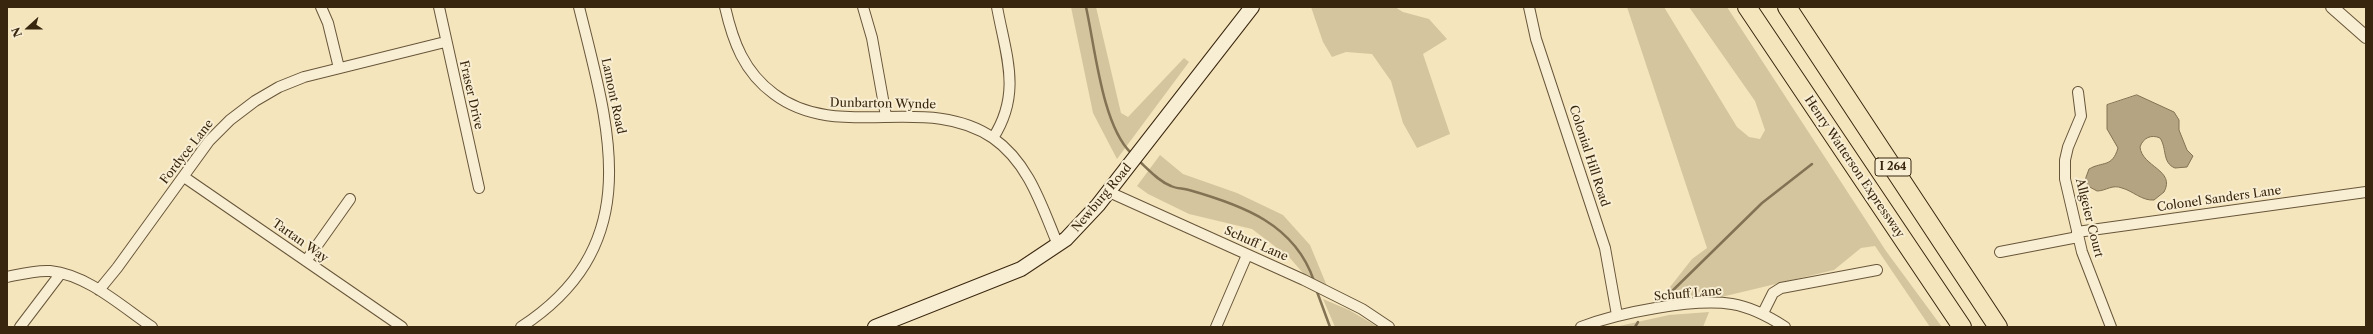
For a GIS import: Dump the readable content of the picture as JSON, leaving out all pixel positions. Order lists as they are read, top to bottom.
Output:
{
  "streets": {
    "highway": ["Henry Watterson Expressway", "I 264"],
    "main road": ["Newburg Road"],
    "street": [
      "Fraser Drive",
      "Lamont Road",
      "Dunbarton Wynde",
      "Fordyce Lane",
      "Colonial Hill Road",
      "Colonel Sanders Lane",
      "Allgeier Court",
      "Tartan Way",
      "Schuff Lane"
    ]
  },
  "crossings": [
    ["Fraser Drive", "Fordyce Lane"],
    ["Dunbarton Wynde", "Newburg Road"],
    ["Fordyce Lane", "Tartan Way"],
    ["Colonial Hill Road", "Schuff Lane"],
    ["Newburg Road", "Schuff Lane"],
    ["Colonel Sanders Lane", "Allgeier Court"]
  ],
  "north": "left"
}
